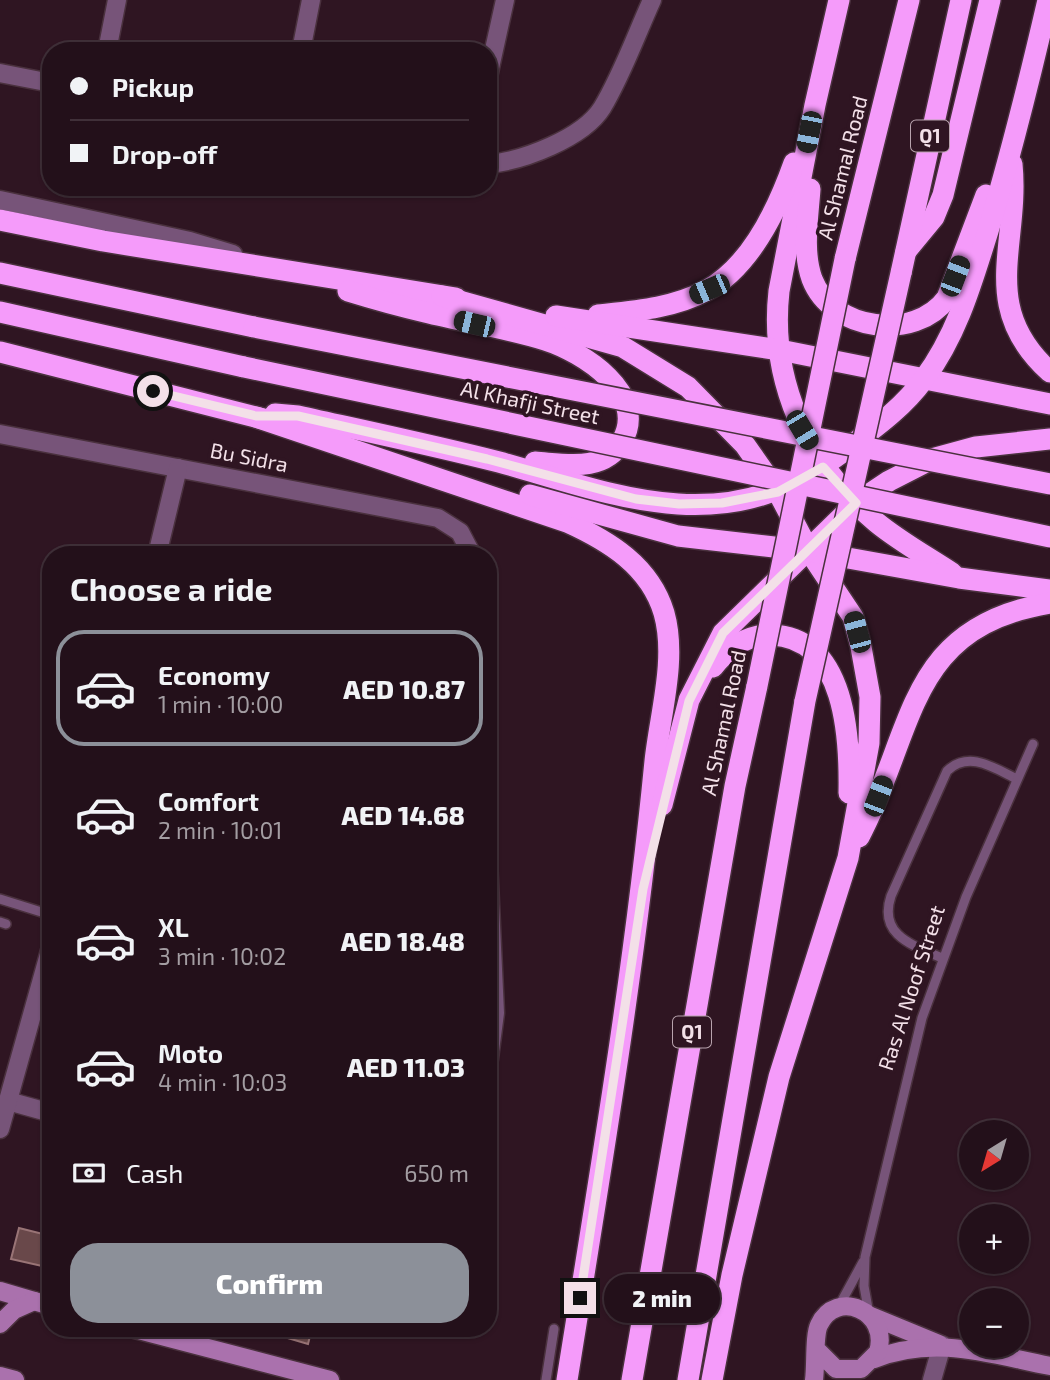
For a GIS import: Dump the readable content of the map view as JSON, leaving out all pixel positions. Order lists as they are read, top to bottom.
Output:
{
  "streets": {
    "highway": ["Q1", "Al Shamal Road", "Al Khafji Street"],
    "street": ["Bu Sidra"],
    "lane": ["Ras Al Noof Street"]
  },
  "north": "bottom left",
  "page": {
    "banner": ["Pickup", "Drop-off"],
    "heading": "Choose a ride",
    "list": [
      {
        "name": "Economy",
        "note": "1 min · 10:00",
        "value": "AED 10.87"
      },
      {
        "name": "Comfort",
        "note": "2 min · 10:01",
        "value": "AED 14.68"
      },
      {
        "name": "XL",
        "note": "3 min · 10:02",
        "value": "AED 18.48"
      },
      {
        "name": "Moto",
        "note": "4 min · 10:03",
        "value": "AED 11.03"
      }
    ],
    "map_buttons": ["+", "−"],
    "pay": ["Cash", "650 m"],
    "buttons": "Confirm",
    "bubble": "2 min"
  }
}
